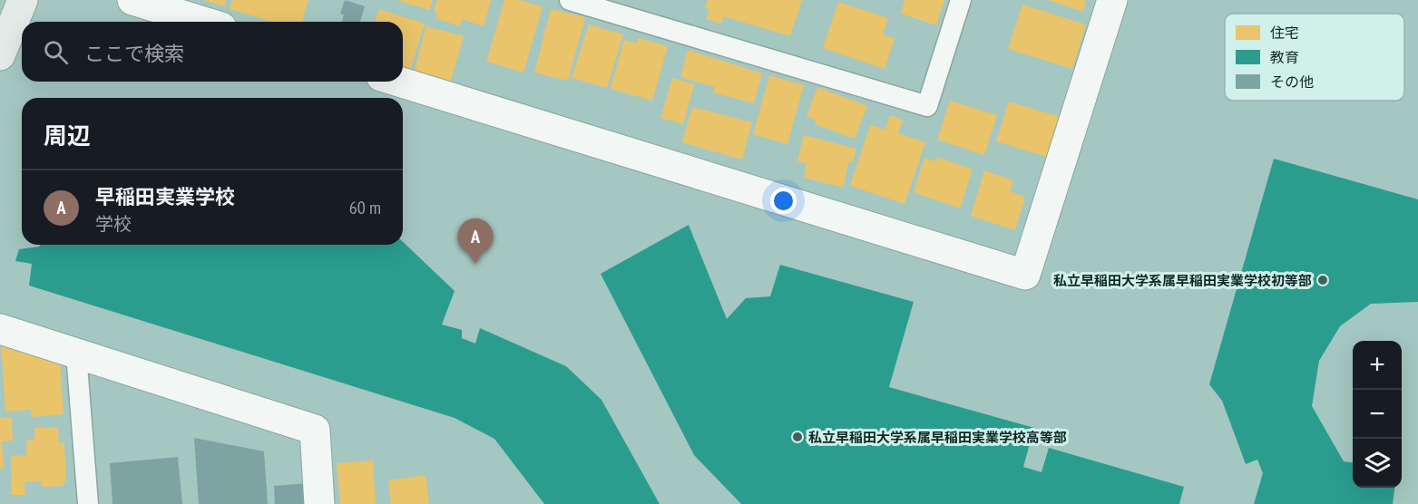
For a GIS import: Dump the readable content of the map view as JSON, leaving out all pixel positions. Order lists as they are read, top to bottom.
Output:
{
  "places": ["私立早稲田大学系属早稲田実業学校初等部", "私立早稲田大学系属早稲田実業学校高等部"],
  "legend": ["住宅", "教育", "その他"],
  "page": {
    "search": "ここで検索",
    "heading": "周辺",
    "list": [
      {
        "mark": "A",
        "name": "早稲田実業学校",
        "note": "学校",
        "value": "60 m"
      }
    ],
    "pins": "A",
    "map_buttons": ["+", "−"]
  }
}
